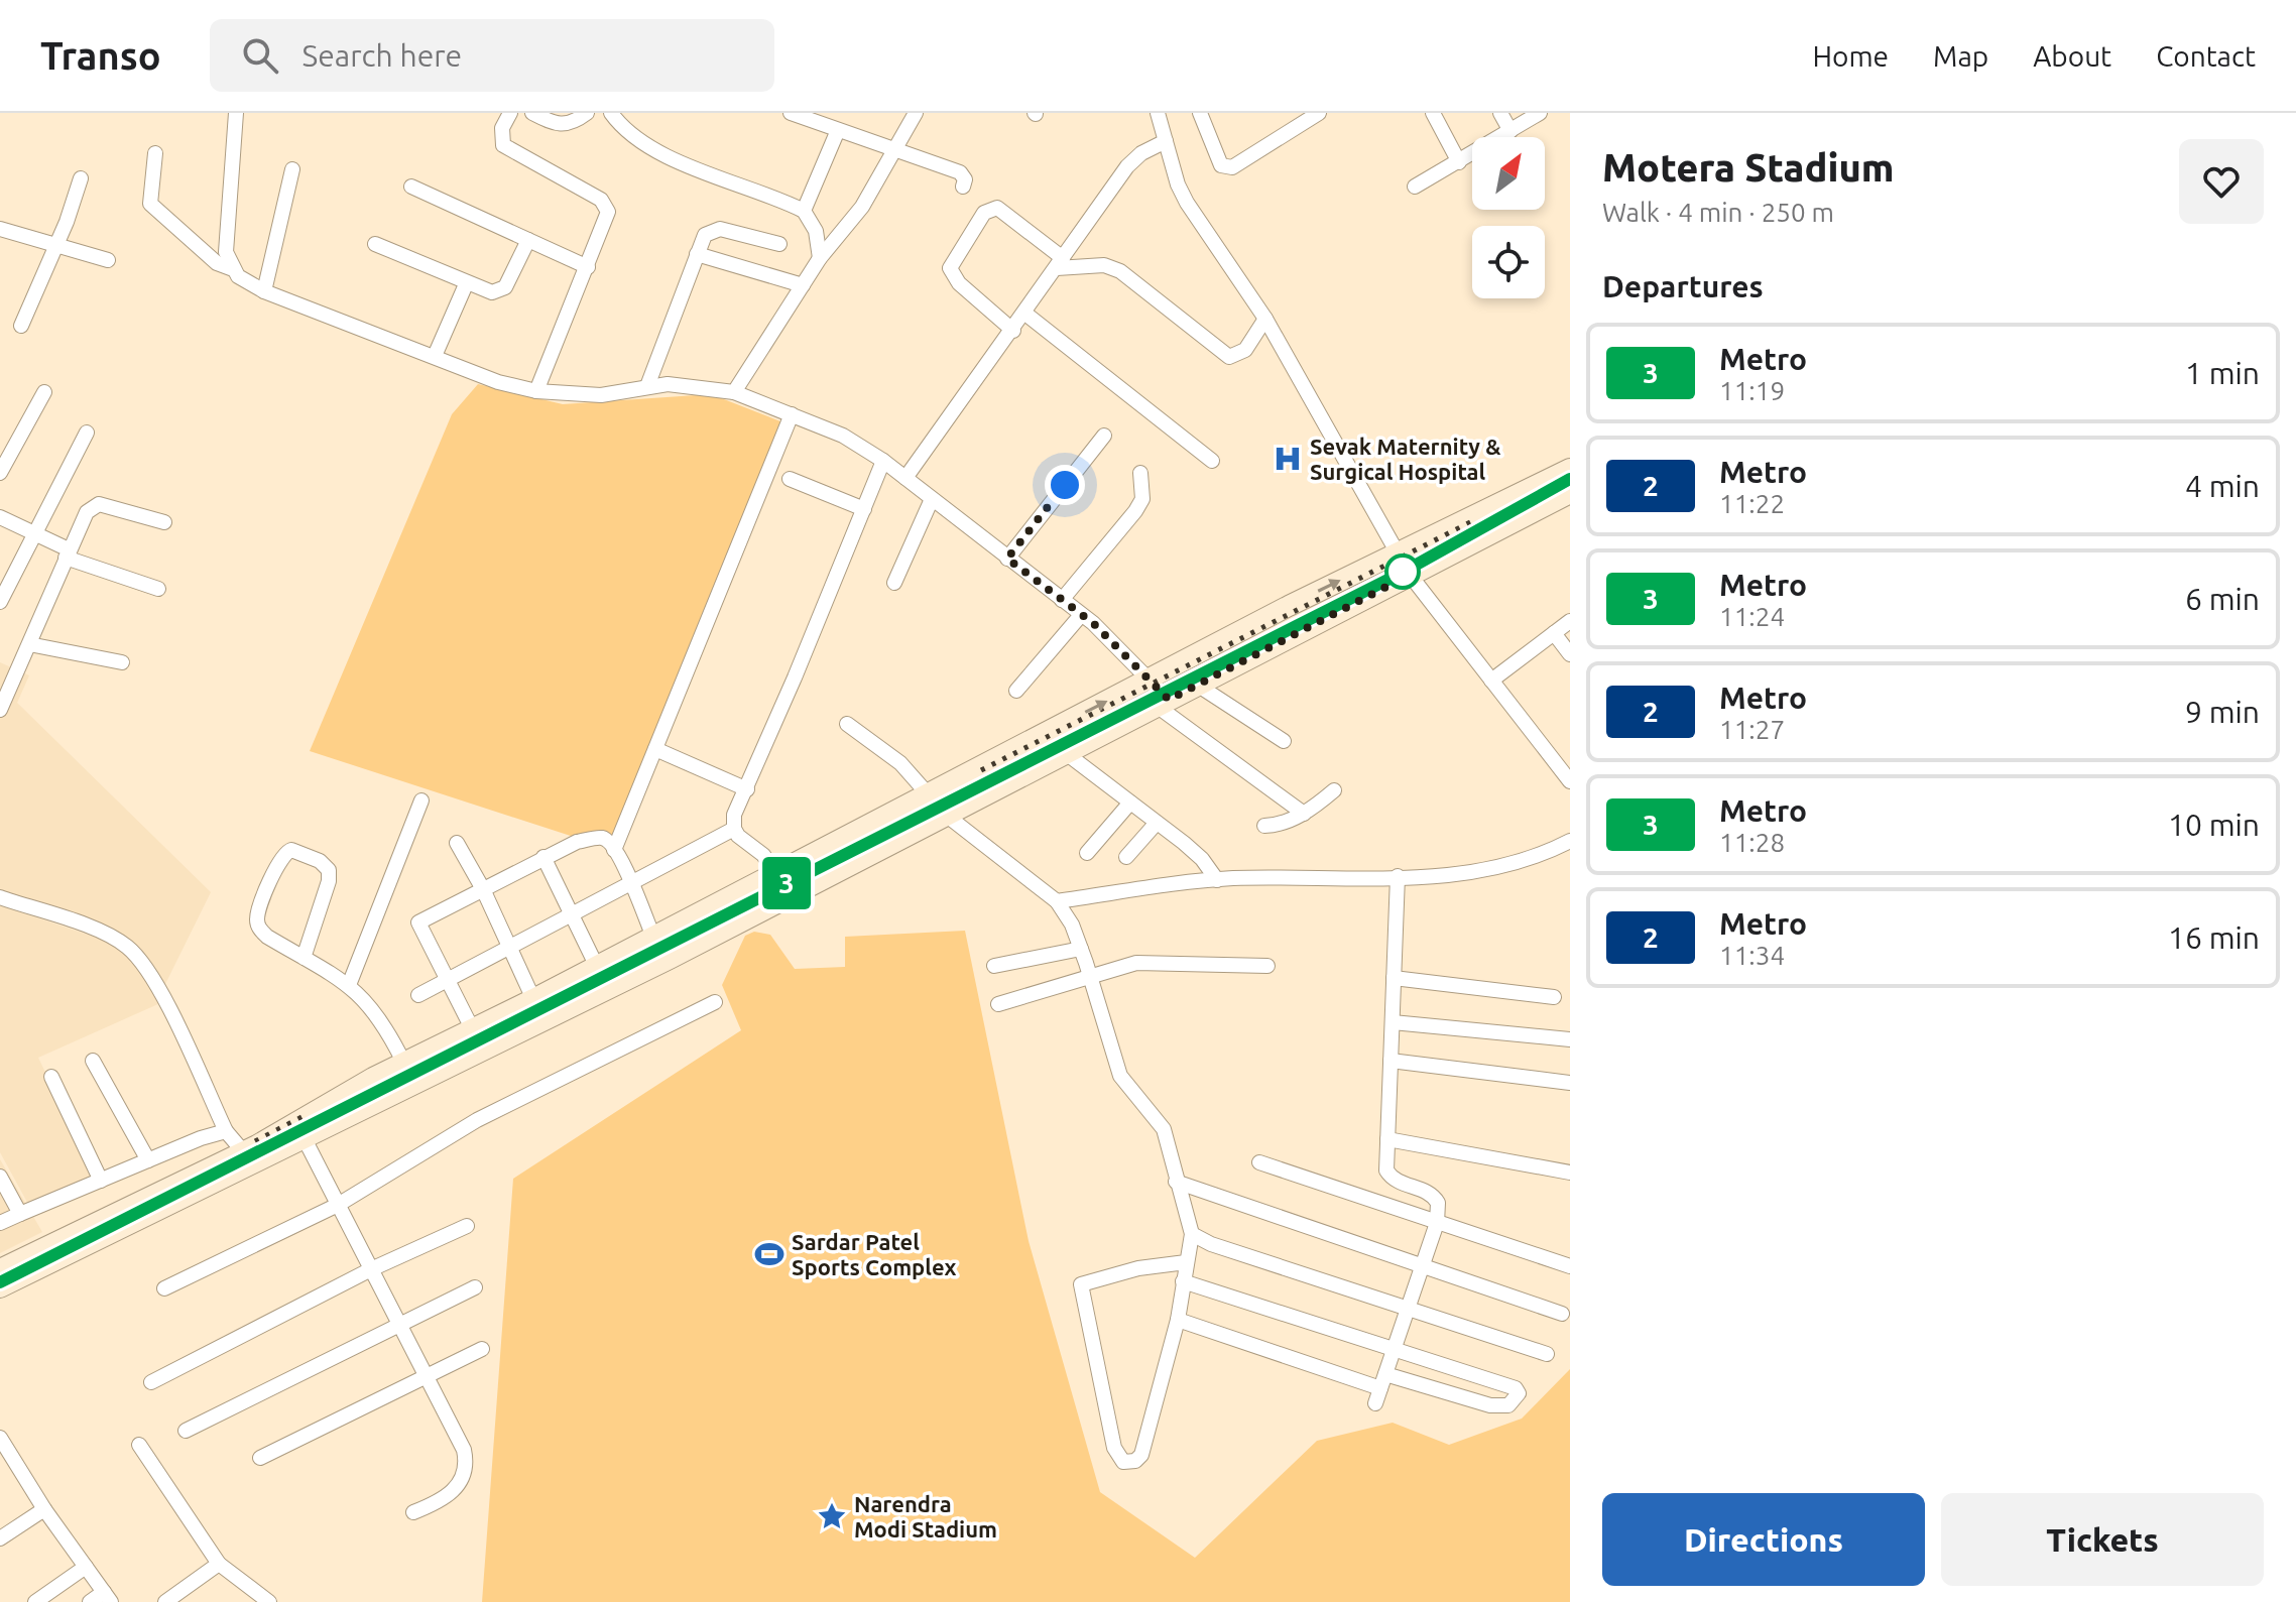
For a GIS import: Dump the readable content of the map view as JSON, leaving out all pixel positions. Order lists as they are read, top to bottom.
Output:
{
  "places": {
    "hospital": ["Sevak Maternity & Surgical Hospital"],
    "sports": ["Sardar Patel Sports Complex"],
    "place": ["Narendra Modi Stadium"]
  },
  "lines": ["metro line 3"],
  "north": "top right",
  "page": {
    "header": "Transo",
    "search": "Search here",
    "nav": [
      "Home",
      "Map",
      "About",
      "Contact"
    ],
    "on_map": "3",
    "heading": [
      ["Motera Stadium", "Walk · 4 min · 250 m"],
      "Departures"
    ],
    "list": [
      {
        "mark": "3",
        "name": "Metro",
        "note": "11:19",
        "value": "1 min"
      },
      {
        "mark": "2",
        "name": "Metro",
        "note": "11:22",
        "value": "4 min"
      },
      {
        "mark": "3",
        "name": "Metro",
        "note": "11:24",
        "value": "6 min"
      },
      {
        "mark": "2",
        "name": "Metro",
        "note": "11:27",
        "value": "9 min"
      },
      {
        "mark": "3",
        "name": "Metro",
        "note": "11:28",
        "value": "10 min"
      },
      {
        "mark": "2",
        "name": "Metro",
        "note": "11:34",
        "value": "16 min"
      }
    ],
    "buttons": ["Directions", "Tickets"]
  }
}
